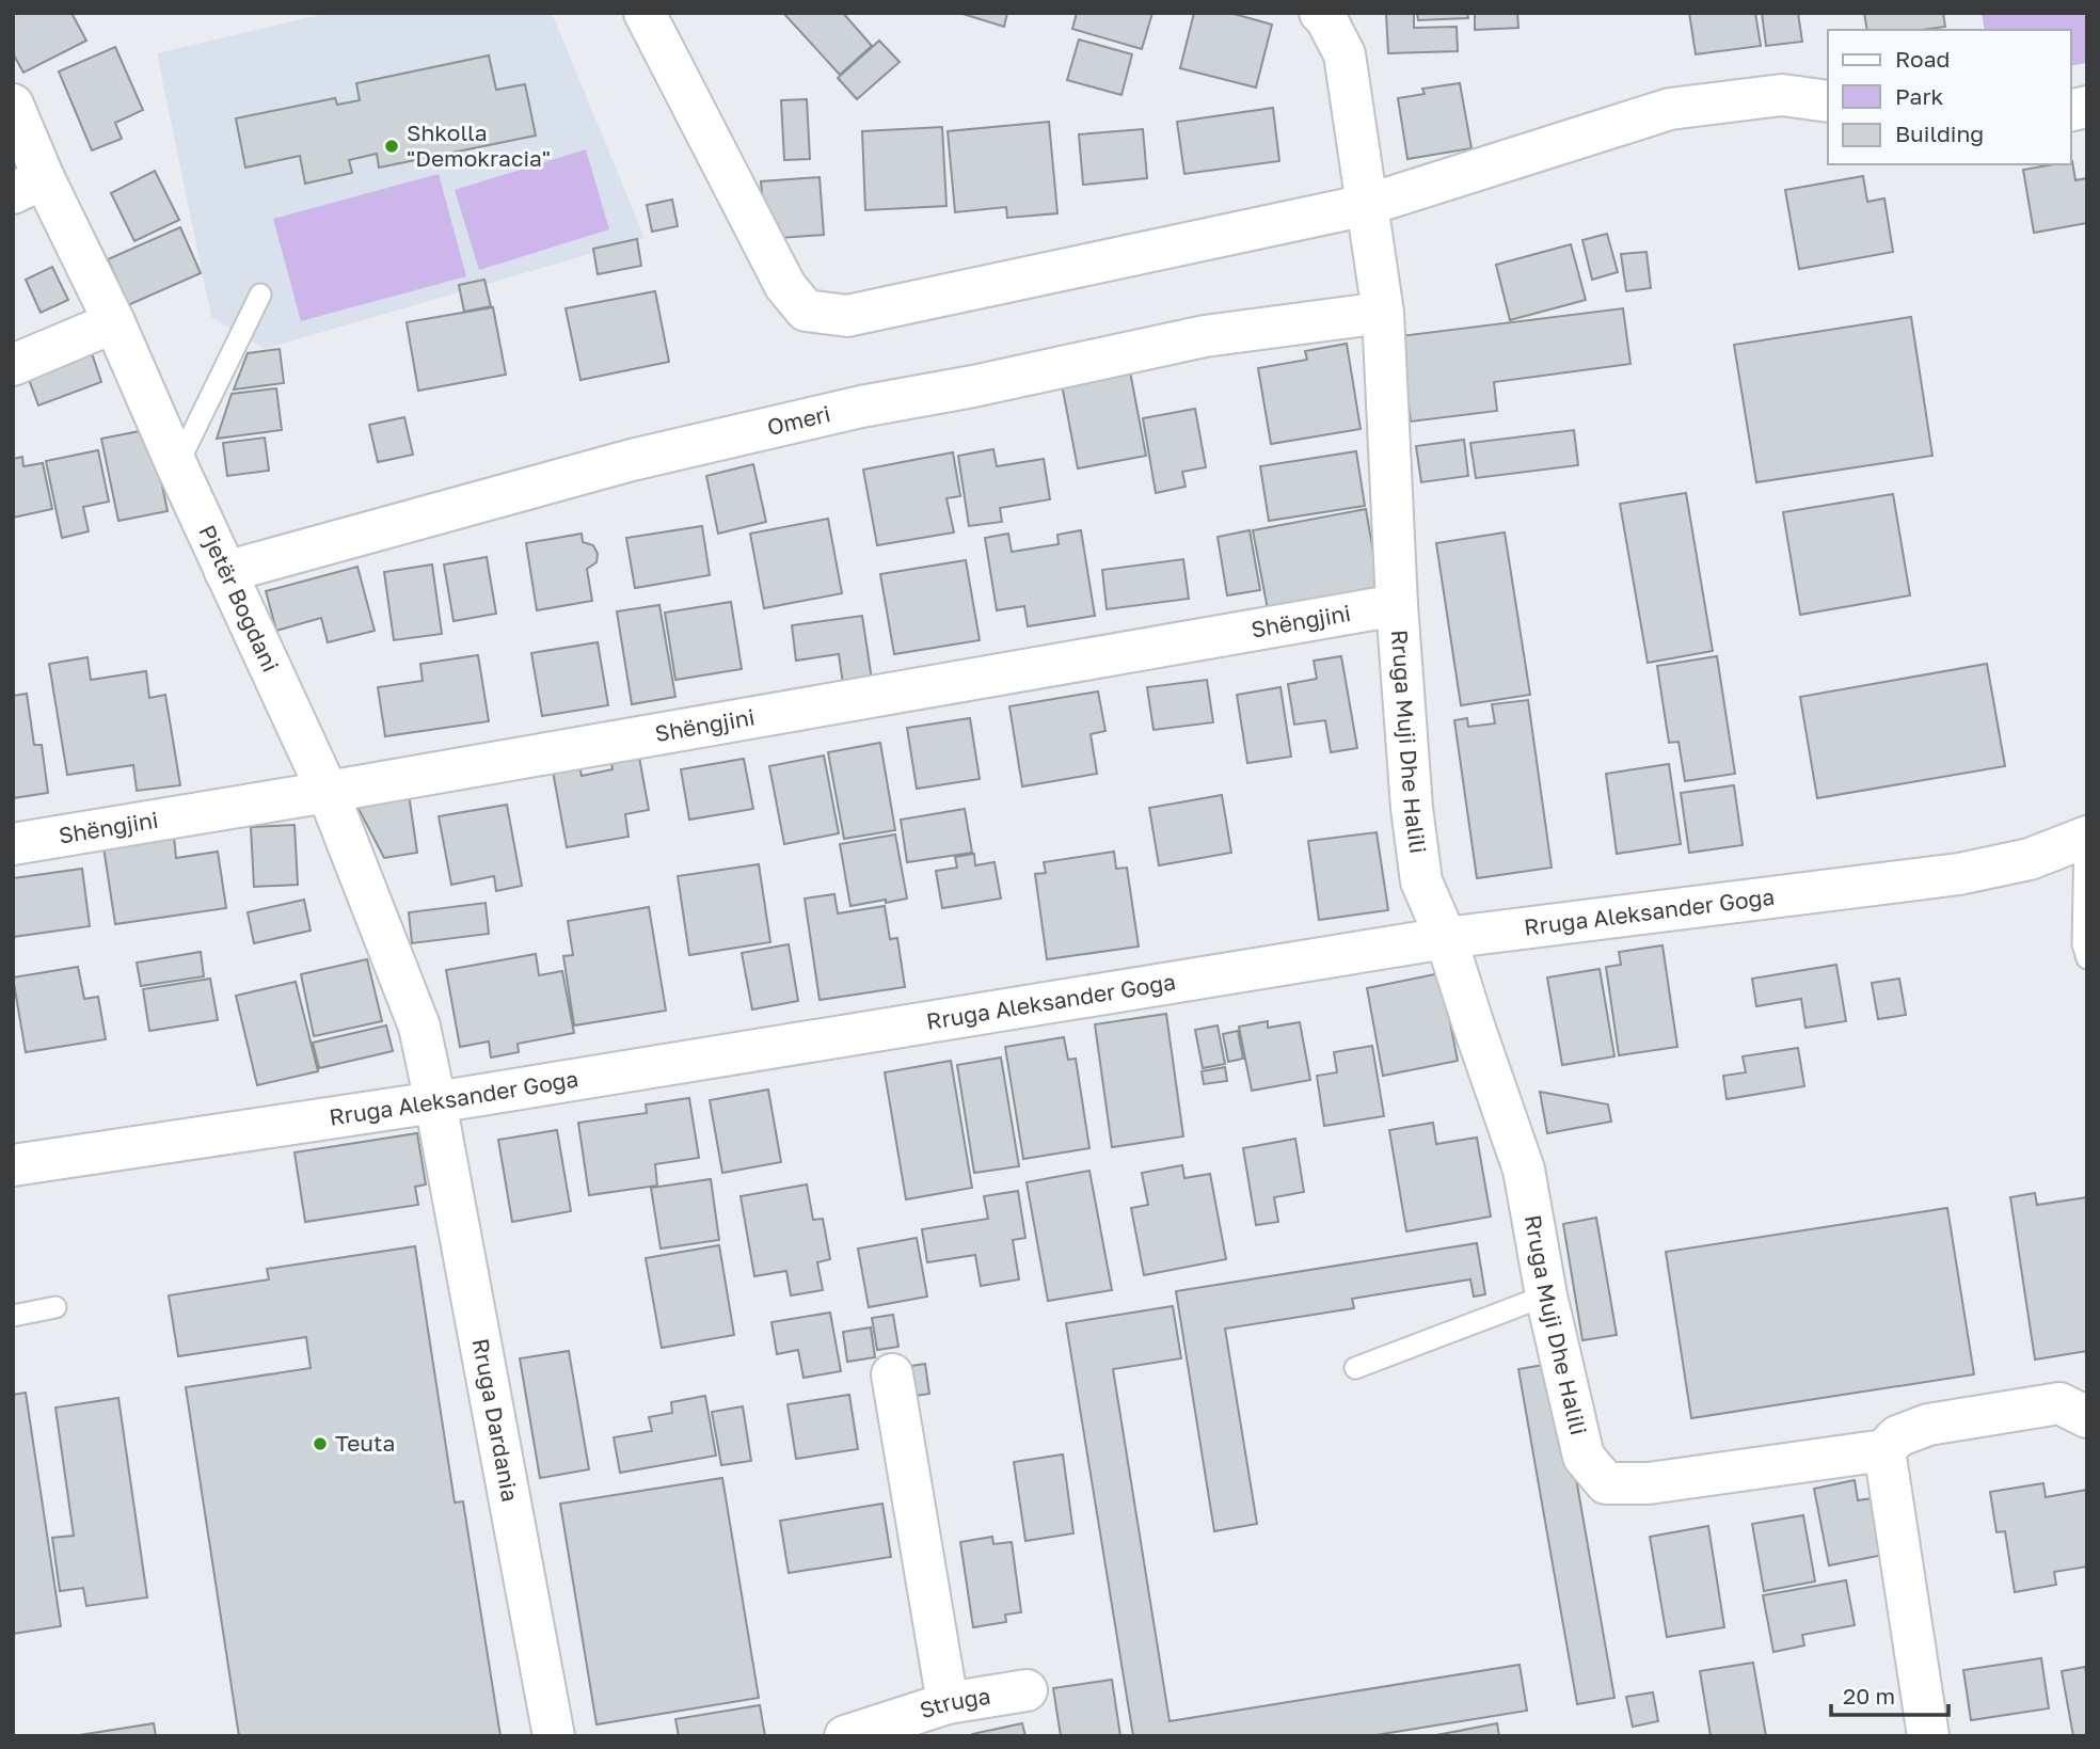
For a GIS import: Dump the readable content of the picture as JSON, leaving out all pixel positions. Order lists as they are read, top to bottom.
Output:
{
  "streets": {
    "street": [
      "Omeri",
      "Pjetër Bogdani",
      "Shëngjini",
      "Rruga Muji Dhe Halili",
      "Rruga Aleksander Goga",
      "Rruga Dardania",
      "Struga"
    ]
  },
  "crossings": [
    ["Omeri", "Pjetër Bogdani"],
    ["Omeri", "Rruga Muji Dhe Halili"],
    ["Pjetër Bogdani", "Shëngjini"],
    ["Pjetër Bogdani", "Rruga Aleksander Goga"],
    ["Pjetër Bogdani", "Rruga Dardania"],
    ["Shëngjini", "Rruga Muji Dhe Halili"],
    ["Rruga Muji Dhe Halili", "Rruga Aleksander Goga"],
    ["Rruga Aleksander Goga", "Rruga Dardania"]
  ],
  "places": ["Shkolla \"Demokracia\"", "Teuta"],
  "legend": ["Road", "Park", "Building"],
  "scale_bar": "20 m"
}
